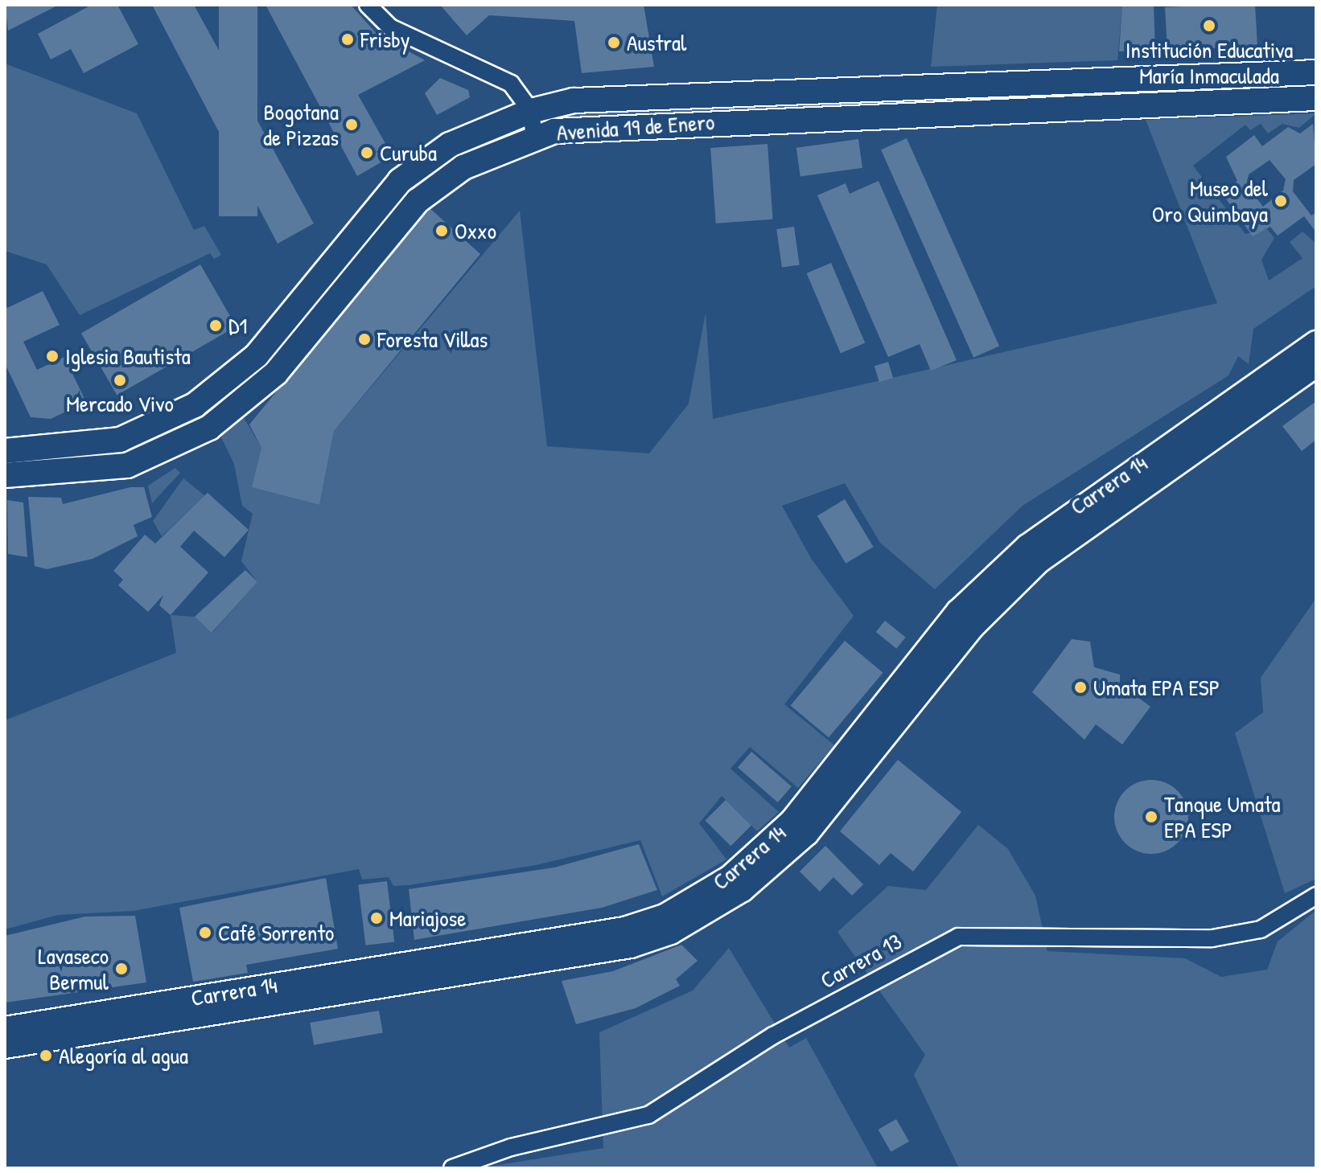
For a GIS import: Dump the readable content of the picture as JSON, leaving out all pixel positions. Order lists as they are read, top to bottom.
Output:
{
  "streets": {
    "main road": ["Avenida 19 de Enero", "Carrera 14"],
    "street": ["Carrera 13"]
  },
  "places": [
    "Institución Educativa María Inmaculada",
    "Frisby",
    "Austral",
    "Bogotana de Pizzas",
    "Curuba",
    "Museo del Oro Quimbaya",
    "Oxxo",
    "D1",
    "Foresta Villas",
    "Iglesia Bautista",
    "Mercado Vivo",
    "Umata EPA ESP",
    "Tanque Umata EPA ESP",
    "Mariajose",
    "Café Sorrento",
    "Lavaseco Bermul",
    "Alegoría al agua"
  ]
}
